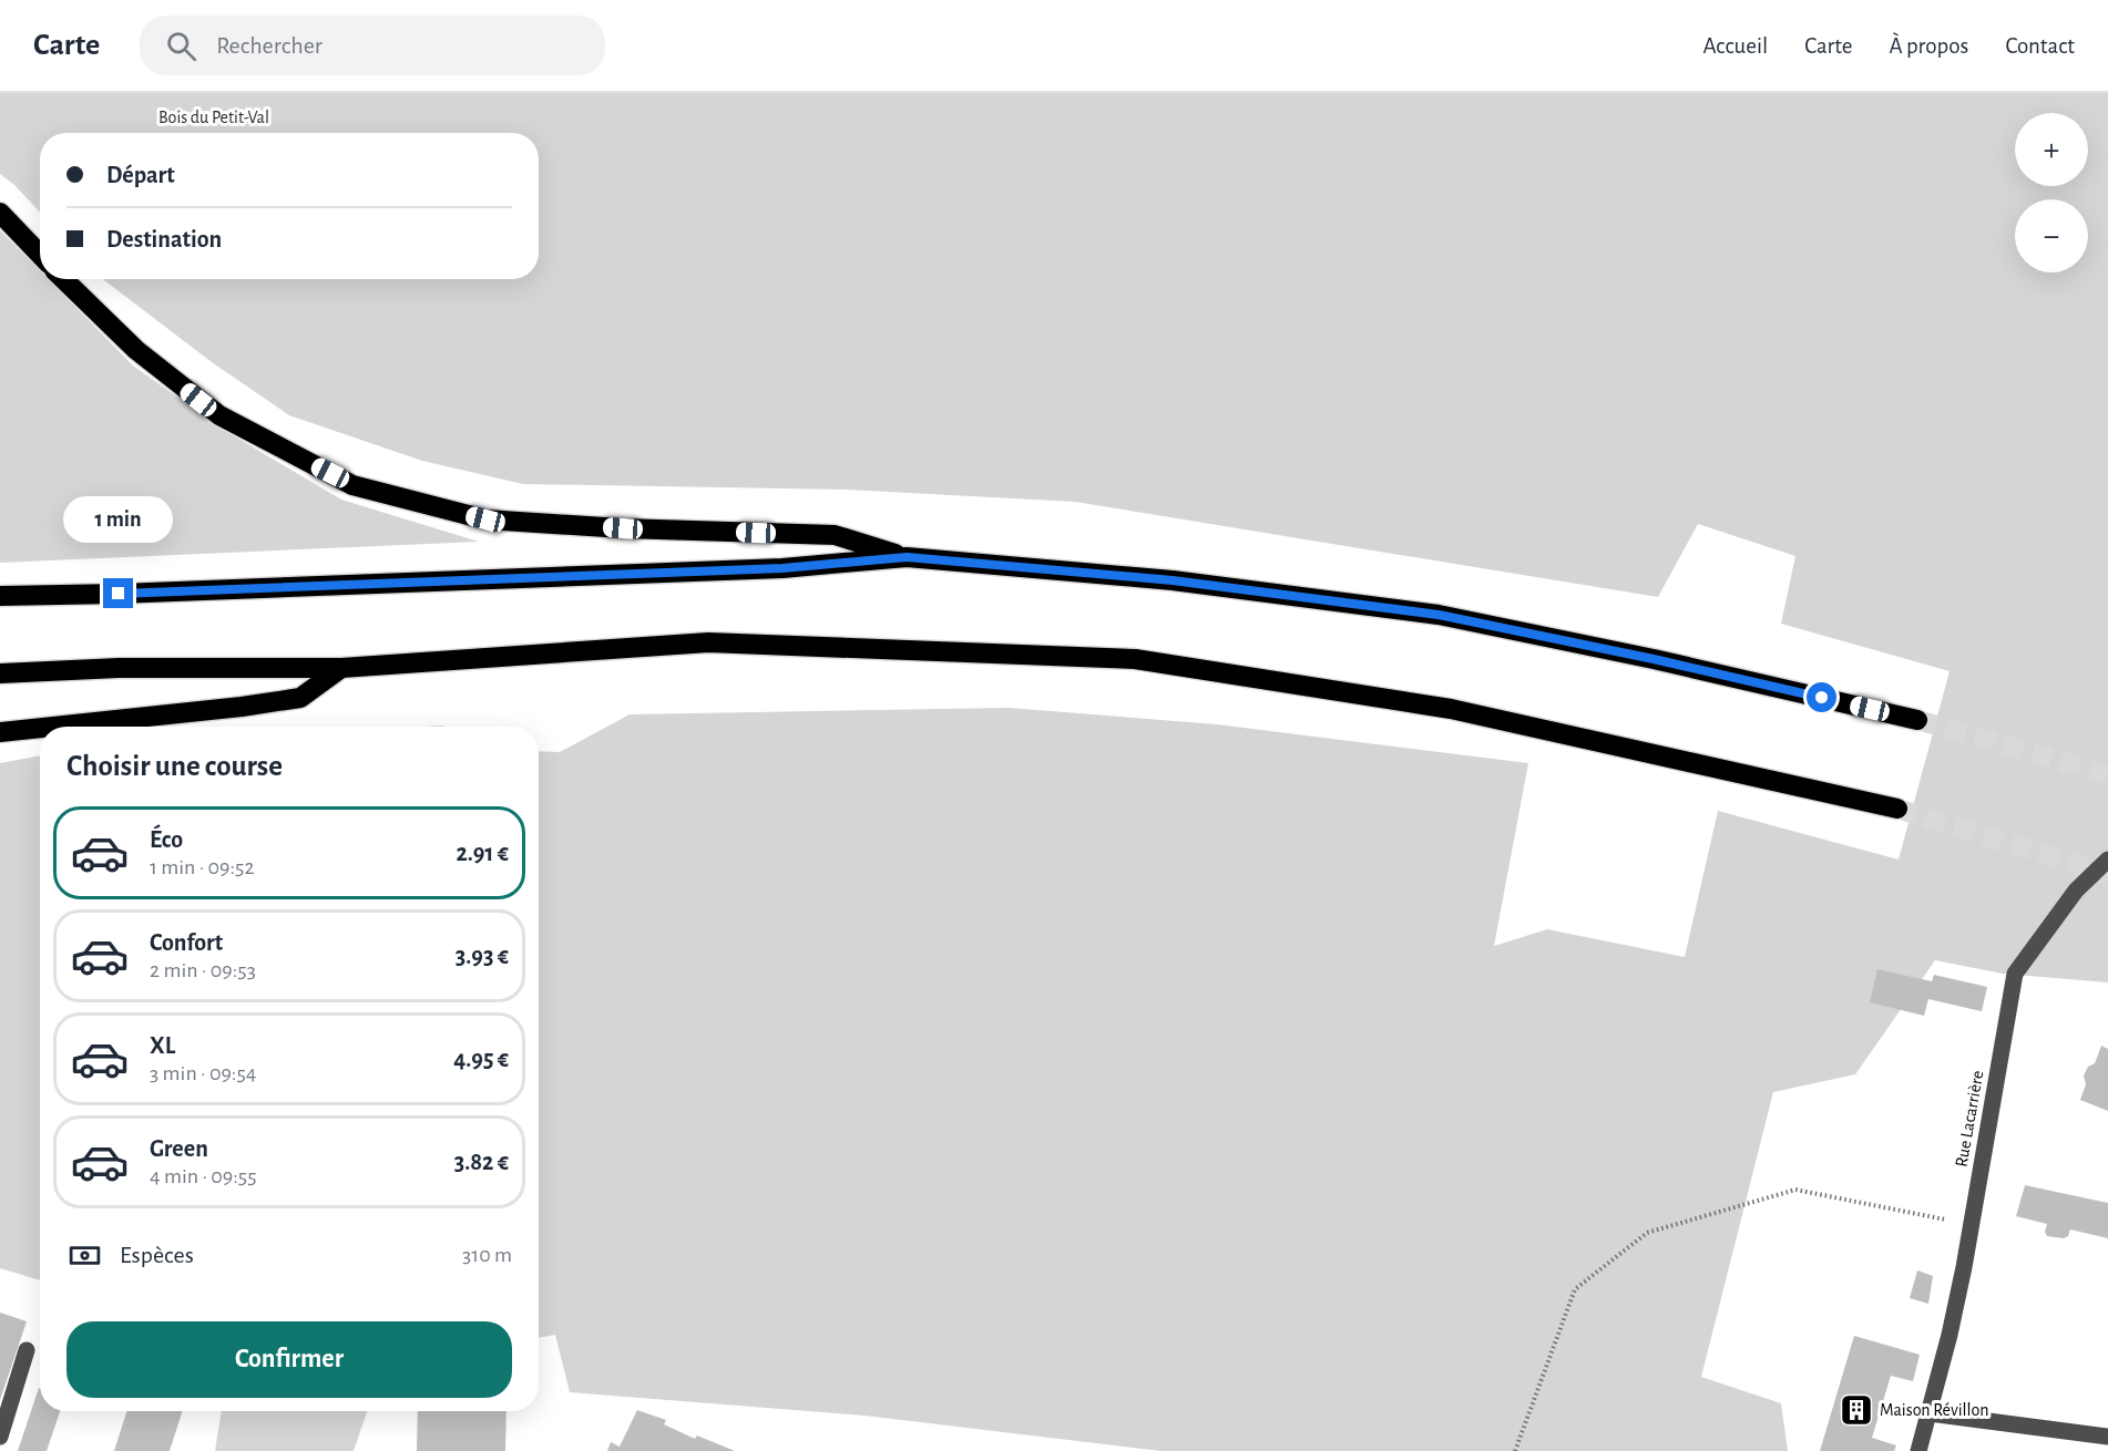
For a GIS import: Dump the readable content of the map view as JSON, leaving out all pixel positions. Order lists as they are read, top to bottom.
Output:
{
  "streets": {
    "street": ["Rue Lacarrière"]
  },
  "parks": ["Bois du Petit-Val"],
  "places": {
    "building": ["Maison Révillon"]
  },
  "page": {
    "header": "Carte",
    "search": "Rechercher",
    "nav": [
      "Accueil",
      "Carte",
      "À propos",
      "Contact"
    ],
    "map_buttons": ["+", "−"],
    "banner": ["Départ", "Destination"],
    "bubble": "1 min",
    "heading": "Choisir une course",
    "list": [
      {
        "name": "Éco",
        "note": "1 min · 09:52",
        "value": "2.91 €"
      },
      {
        "name": "Confort",
        "note": "2 min · 09:53",
        "value": "3.93 €"
      },
      {
        "name": "XL",
        "note": "3 min · 09:54",
        "value": "4.95 €"
      },
      {
        "name": "Green",
        "note": "4 min · 09:55",
        "value": "3.82 €"
      }
    ],
    "pay": ["Espèces", "310 m"],
    "buttons": "Confirmer"
  }
}
